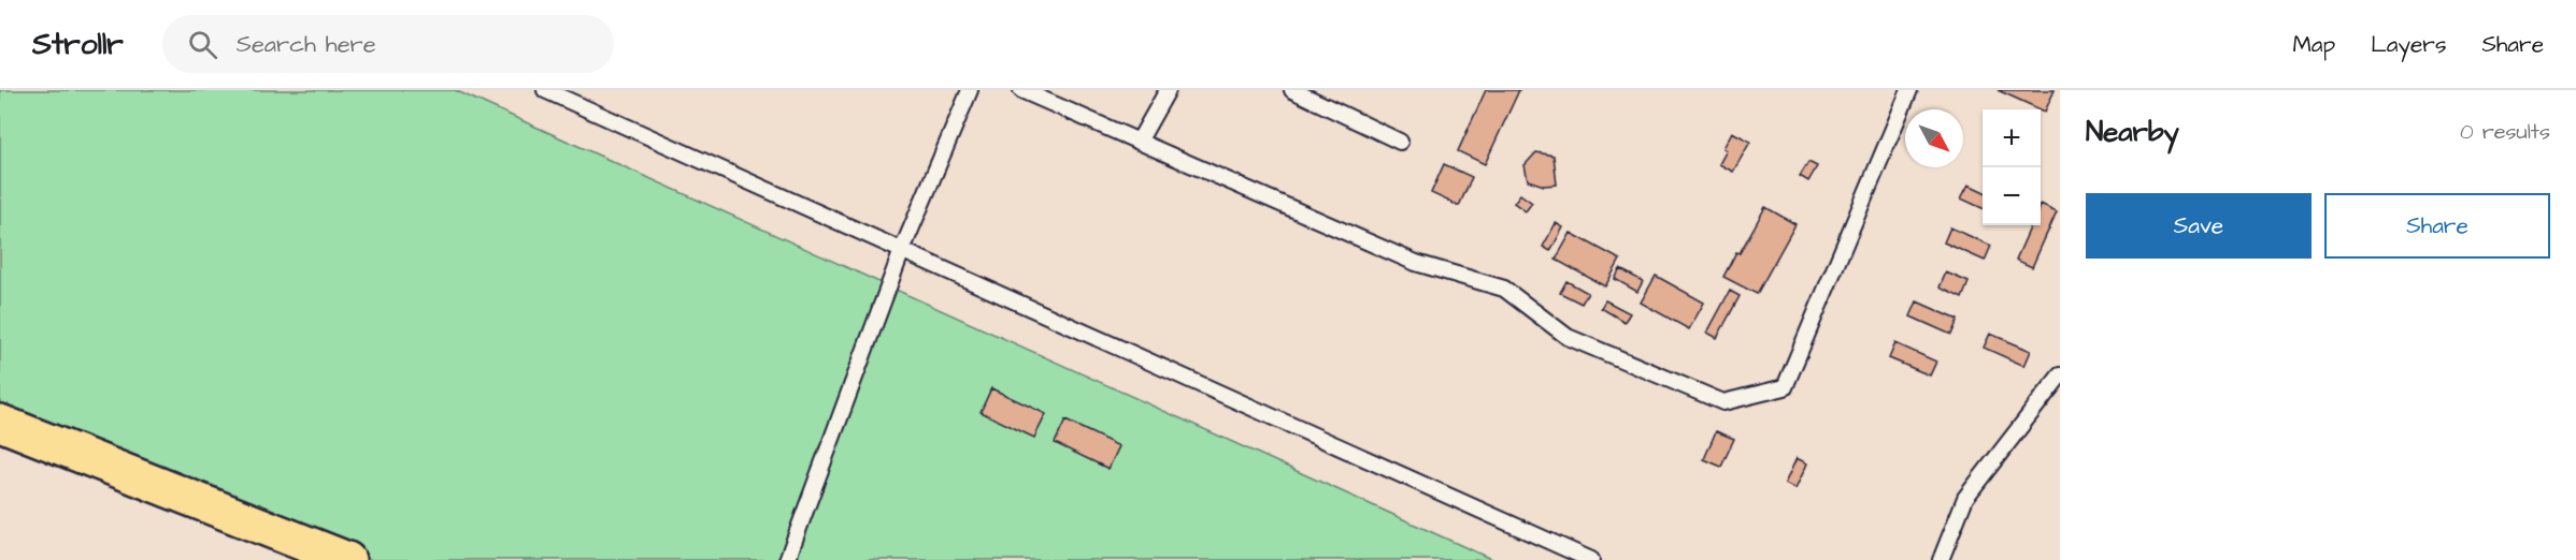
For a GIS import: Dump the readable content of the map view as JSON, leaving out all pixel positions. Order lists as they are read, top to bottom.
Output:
{
  "north": "bottom right",
  "page": {
    "header": "Strollr",
    "search": "Search here",
    "nav": ["Map", "Layers", "Share"],
    "heading": ["Nearby", "0 results"],
    "map_buttons": ["+", "−"],
    "buttons": ["Save", "Share"]
  }
}
